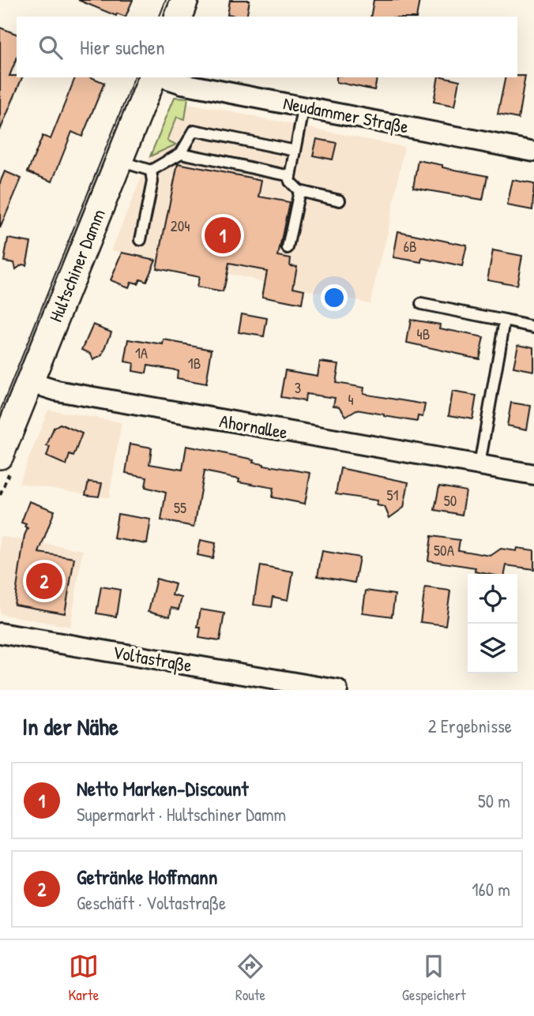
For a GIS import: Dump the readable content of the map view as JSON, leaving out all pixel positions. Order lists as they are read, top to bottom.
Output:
{
  "streets": {
    "main road": ["Hultschiner Damm"],
    "street": ["Neudammer Straße", "Ahornallee", "Voltastraße"]
  },
  "crossings": [
    ["Hultschiner Damm", "Ahornallee"]
  ],
  "house_numbers": [
    "204",
    "6B",
    "4B",
    "1A",
    "1B",
    "3",
    "4",
    "51",
    "50",
    "55",
    "50A"
  ],
  "page": {
    "search": "Hier suchen",
    "pins": ["1", "2"],
    "heading": ["In der Nähe", "2 Ergebnisse"],
    "list": [
      {
        "mark": "1",
        "name": "Netto Marken-Discount",
        "note": "Supermarkt · Hultschiner Damm",
        "value": "50 m"
      },
      {
        "mark": "2",
        "name": "Getränke Hoffmann",
        "note": "Geschäft · Voltastraße",
        "value": "160 m"
      }
    ],
    "nav": ["Karte", "Route", "Gespeichert"]
  }
}
